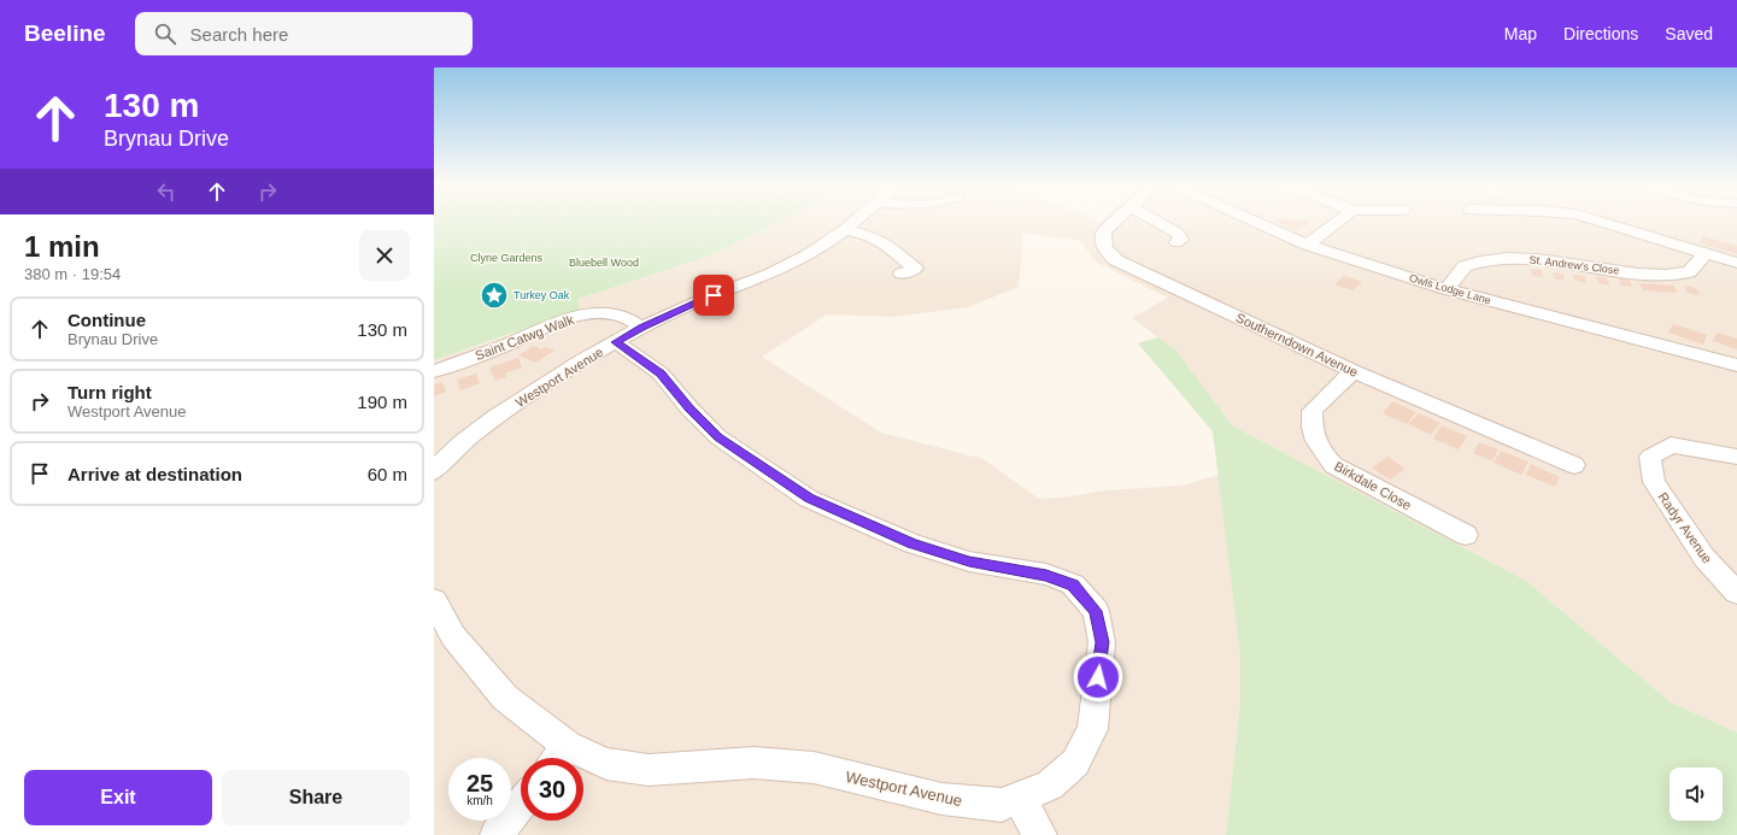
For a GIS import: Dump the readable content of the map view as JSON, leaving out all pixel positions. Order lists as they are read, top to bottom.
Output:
{
  "streets": {
    "street": [
      "St. Andrew's Close",
      "Owls Lodge Lane",
      "Saint Catwg Walk",
      "Southerndown Avenue",
      "Westport Avenue",
      "Birkdale Close",
      "Radyr Avenue"
    ]
  },
  "crossings": [
    ["St. Andrew's Close", "Owls Lodge Lane"],
    ["Saint Catwg Walk", "Westport Avenue"],
    ["Southerndown Avenue", "Birkdale Close"]
  ],
  "parks": ["Clyne Gardens", "Bluebell Wood"],
  "places": {
    "place": ["Turkey Oak"]
  },
  "page": {
    "header": "Beeline",
    "search": "Search here",
    "nav": ["Map", "Directions", "Saved"],
    "turn": ["130 m", "Brynau Drive"],
    "heading": ["1 min", "380 m · 19:54"],
    "list": [
      {
        "name": "Continue",
        "note": "Brynau Drive",
        "value": "130 m"
      },
      {
        "name": "Turn right",
        "note": "Westport Avenue",
        "value": "190 m"
      },
      {
        "name": "Arrive at destination",
        "value": "60 m"
      }
    ],
    "speed": "25 km/h",
    "limit": "30",
    "buttons": ["Exit", "Share"]
  }
}
